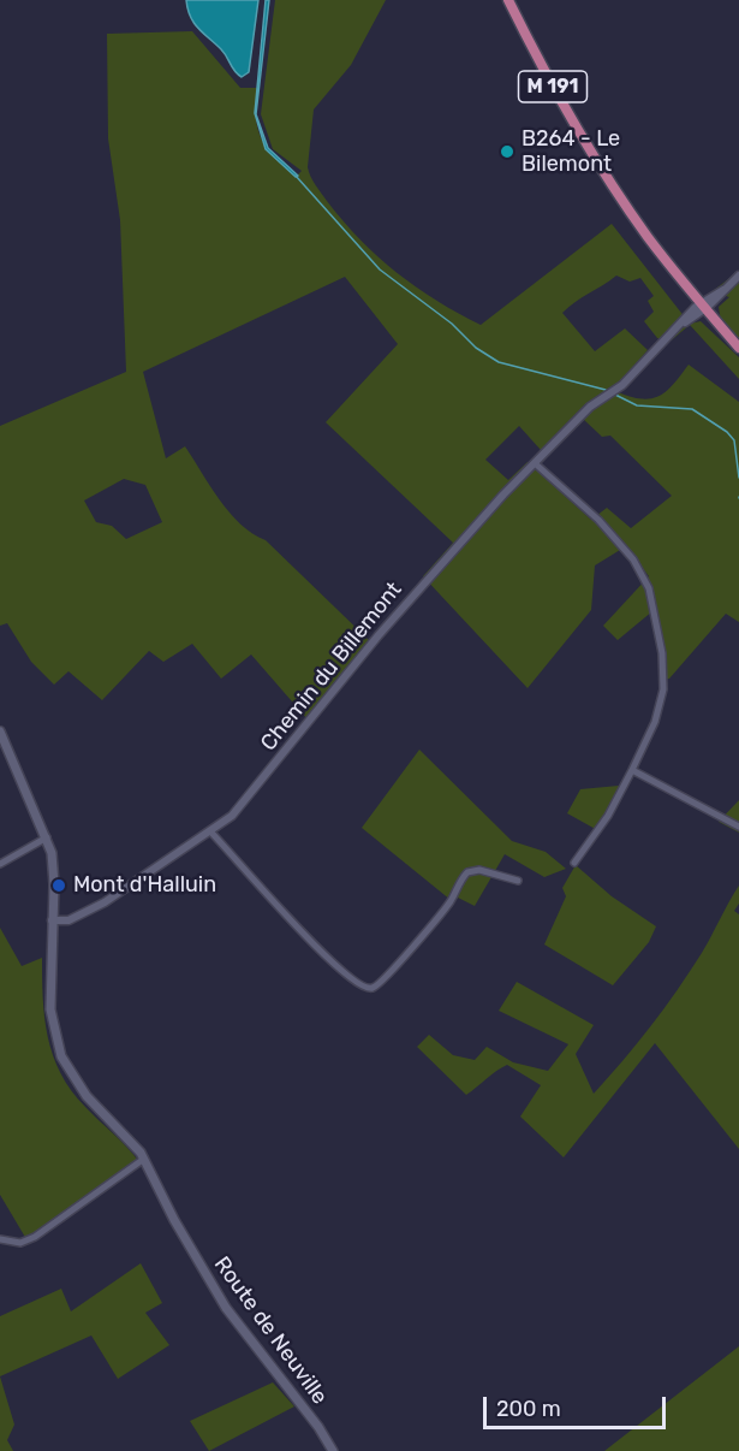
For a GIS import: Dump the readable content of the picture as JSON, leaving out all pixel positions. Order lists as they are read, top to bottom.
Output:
{
  "streets": {
    "main road": ["M 191", "Route de Neuville"],
    "street": ["Chemin du Billemont"]
  },
  "crossings": [
    ["M 191", "Chemin du Billemont"],
    ["Chemin du Billemont", "Route de Neuville"]
  ],
  "places": ["B264 - Le Bilemont", "Mont d'Halluin"],
  "scale_bar": "200 m"
}
